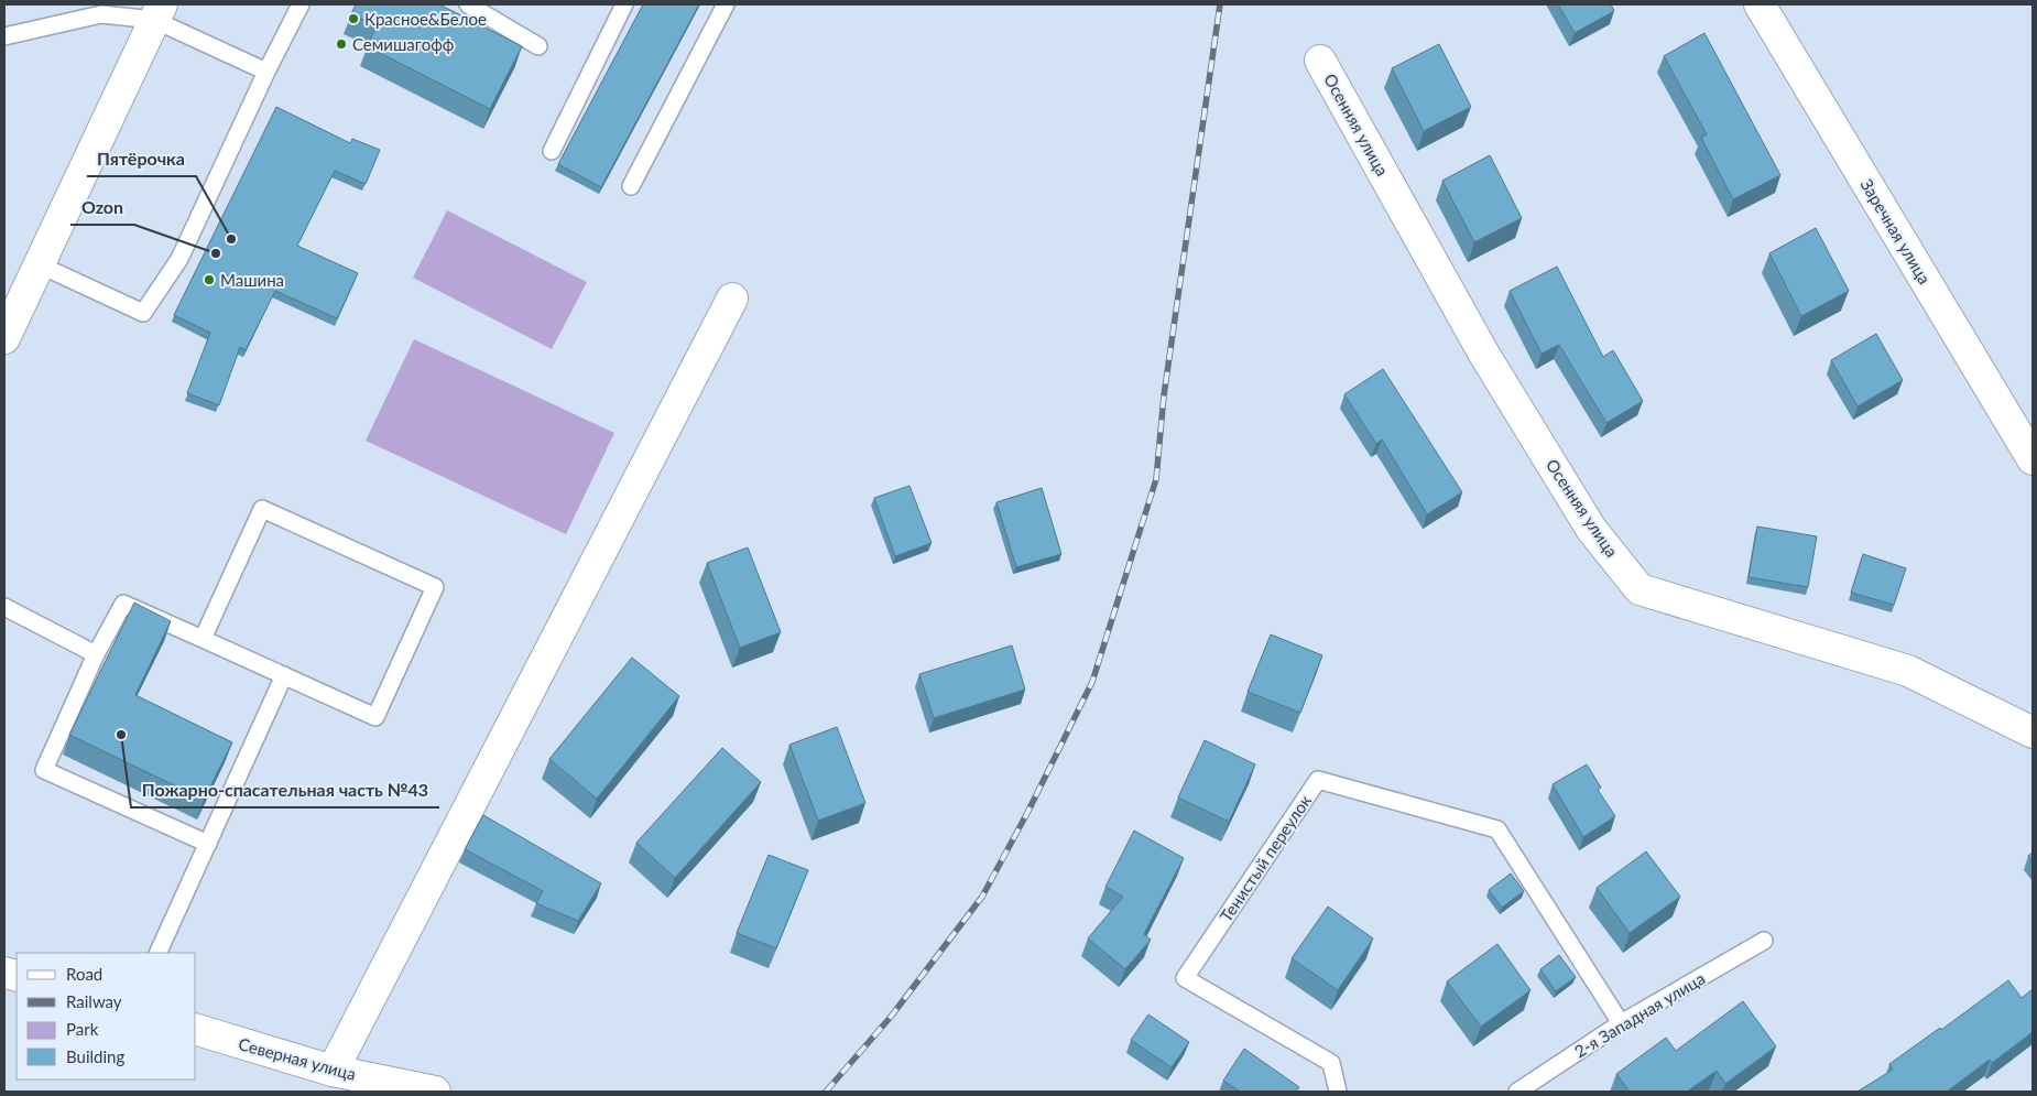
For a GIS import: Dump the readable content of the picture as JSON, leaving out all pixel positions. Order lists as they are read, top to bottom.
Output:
{
  "streets": {
    "street": ["Осенняя улица", "Заречная улица", "Северная улица"],
    "lane": ["Тенистый переулок", "2-я Западная улица"]
  },
  "crossings": [
    ["Тенистый переулок", "2-я Западная улица"]
  ],
  "places": [
    "Красное&Белое",
    "Семишагофф",
    "Пятёрочка",
    "Ozon",
    "Машина",
    "Пожарно-спасательная часть №43"
  ],
  "legend": [
    "Road",
    "Railway",
    "Park",
    "Building"
  ]
}
